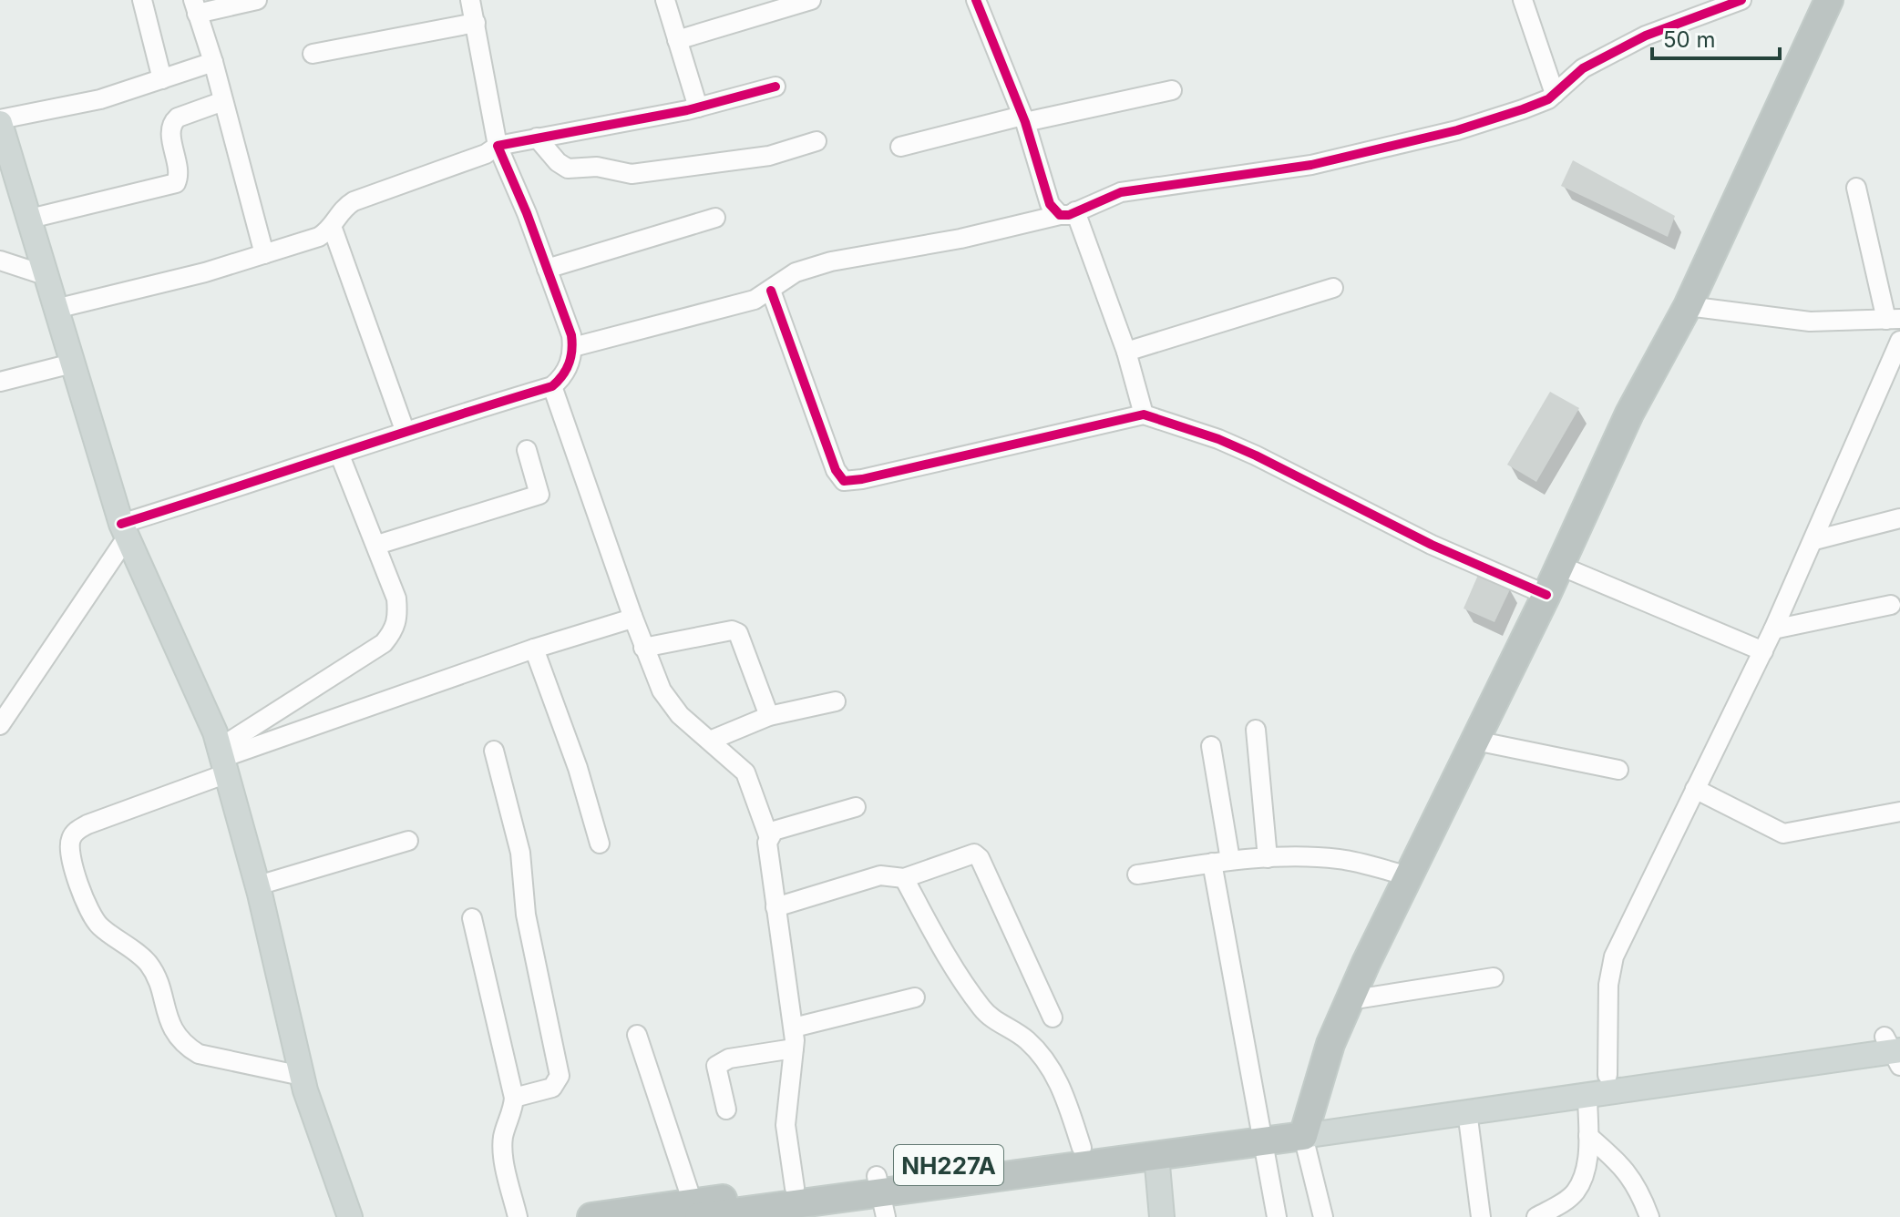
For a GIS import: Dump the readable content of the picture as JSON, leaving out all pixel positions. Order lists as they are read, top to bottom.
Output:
{
  "streets": {
    "highway": ["NH227A"]
  },
  "scale_bar": "50 m"
}
